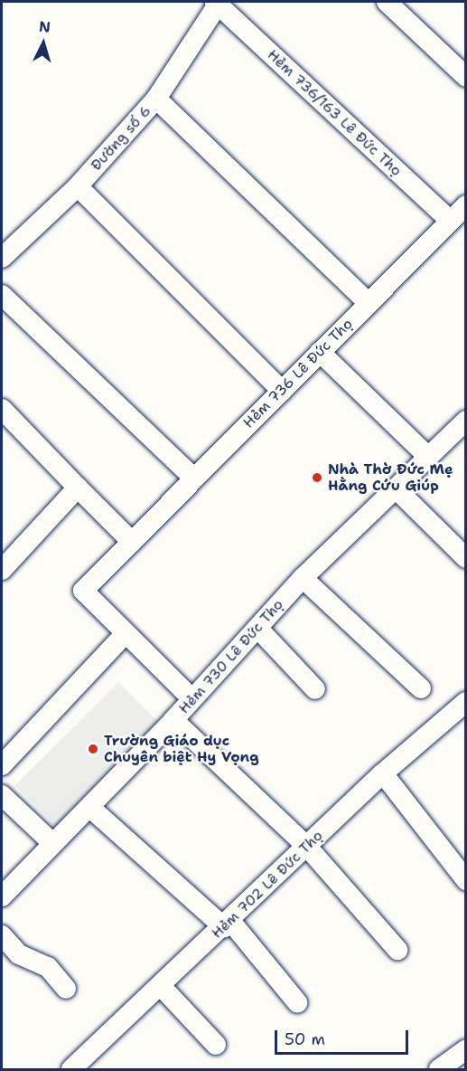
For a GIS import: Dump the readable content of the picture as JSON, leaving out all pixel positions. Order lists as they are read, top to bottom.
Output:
{
  "streets": {
    "street": [
      "Hẻm 736/163 Lê Đức Thọ",
      "Đường số 6",
      "Hẻm 736 Lê Đức Thọ",
      "Hẻm 730 Lê Đức Thọ",
      "Hẻm 702 Lê Đức Thọ"
    ]
  },
  "crossings": [
    ["Hẻm 736/163 Lê Đức Thọ", "Đường số 6"],
    ["Hẻm 736/163 Lê Đức Thọ", "Hẻm 736 Lê Đức Thọ"]
  ],
  "places": ["Nhà Thờ Đức Mẹ Hằng Cứu Giúp", "Trường Giáo dục Chuyên biệt Hy Vọng"],
  "scale_bar": "50 m",
  "north": "top"
}
